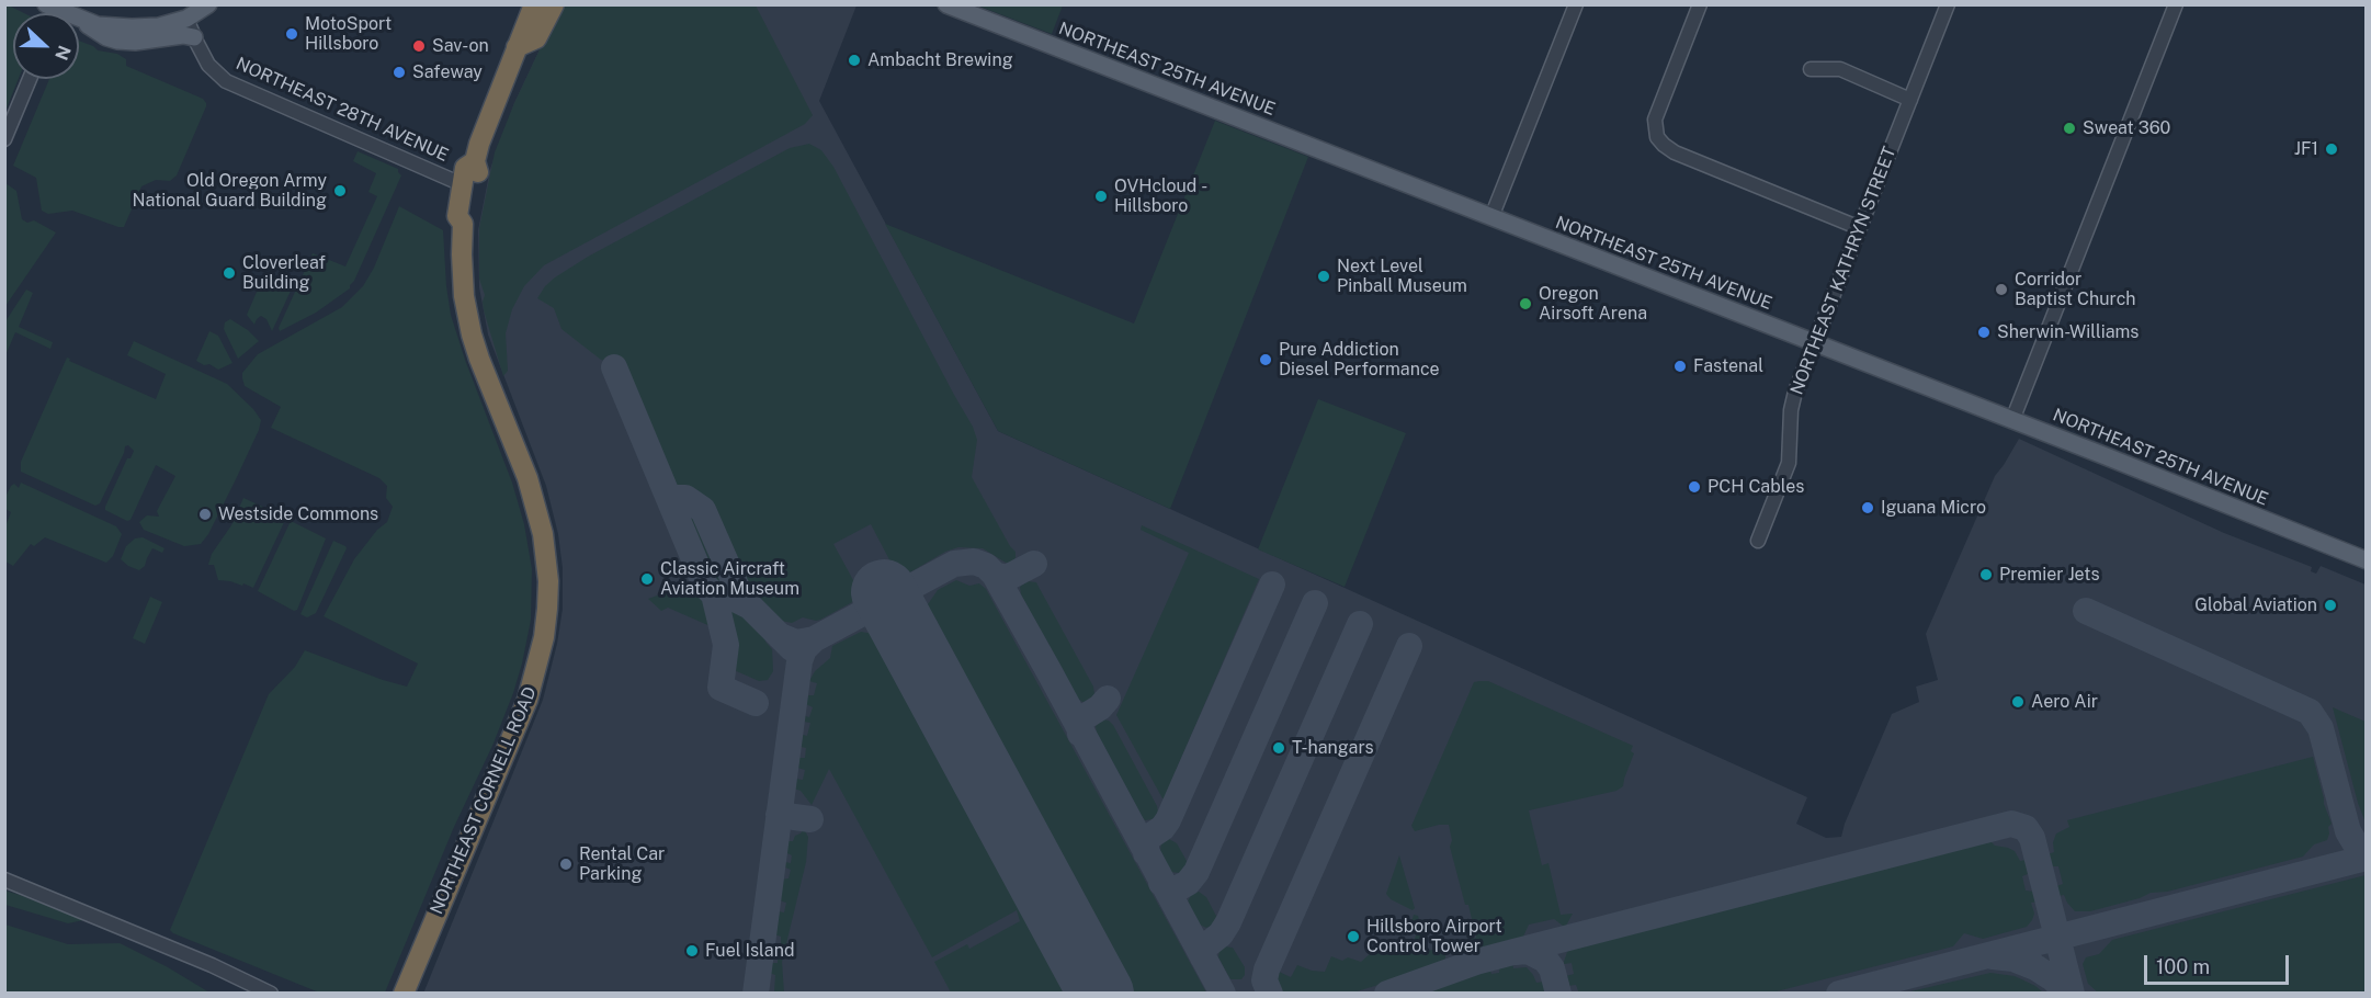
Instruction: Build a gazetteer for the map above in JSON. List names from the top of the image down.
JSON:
{
  "streets": {
    "highway": ["NORTHEAST CORNELL ROAD"],
    "main road": ["NORTHEAST 25TH AVENUE"],
    "street": ["NORTHEAST 28TH AVENUE", "NORTHEAST KATHRYN STREET"]
  },
  "crossings": [
    ["NORTHEAST 25TH AVENUE", "NORTHEAST KATHRYN STREET"],
    ["NORTHEAST 28TH AVENUE", "NORTHEAST CORNELL ROAD"]
  ],
  "places": [
    "MotoSport Hillsboro",
    "Sav-on",
    "Ambacht Brewing",
    "Safeway",
    "Sweat 360",
    "JF1",
    "Old Oregon Army National Guard Building",
    "OVHcloud - Hillsboro",
    "Cloverleaf Building",
    "Next Level Pinball Museum",
    "Corridor Baptist Church",
    "Oregon Airsoft Arena",
    "Sherwin-Williams",
    "Pure Addiction Diesel Performance",
    "Fastenal",
    "PCH Cables",
    "Iguana Micro",
    "Westside Commons",
    "Premier Jets",
    "Classic Aircraft Aviation Museum",
    "Global Aviation",
    "Aero Air",
    "T-hangars",
    "Rental Car Parking",
    "Hillsboro Airport Control Tower",
    "Fuel Island"
  ],
  "scale_bar": "100 m",
  "north": "right"
}
